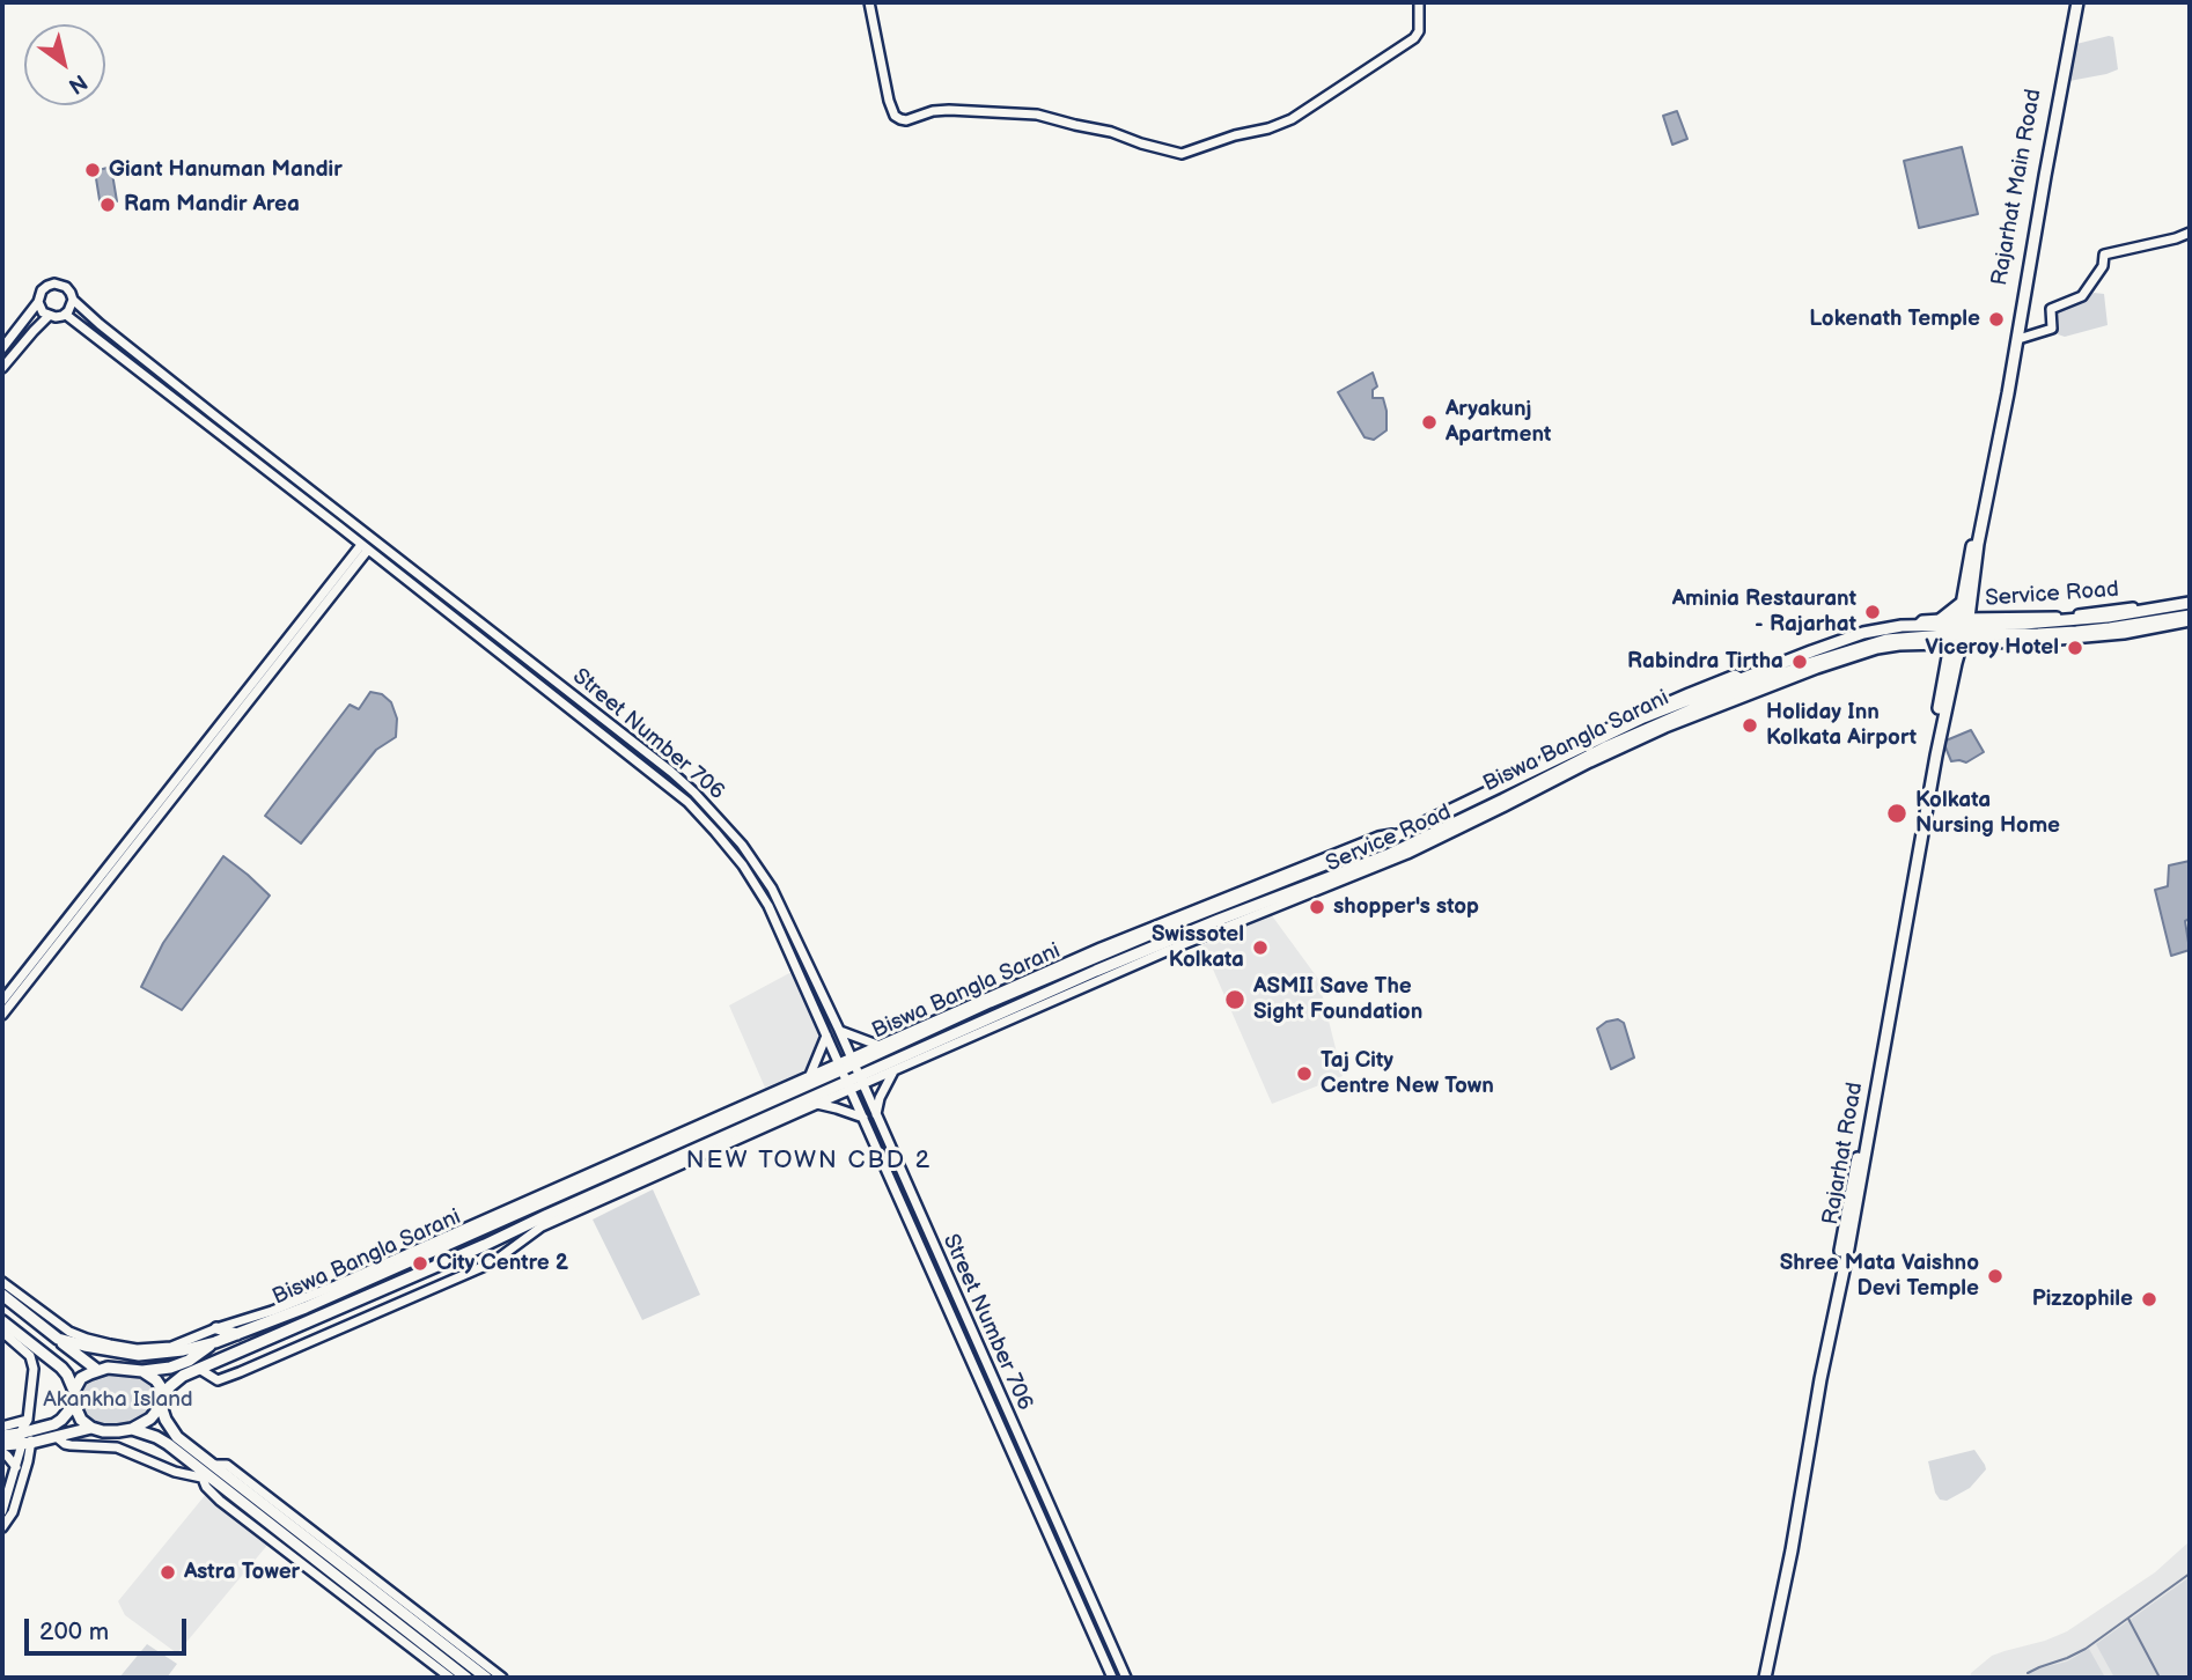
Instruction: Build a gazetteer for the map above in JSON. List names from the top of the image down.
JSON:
{
  "streets": {
    "main road": ["Rajarhat Main Road", "Biswa Bangla Sarani", "Rajarhat Road"],
    "street": ["Service Road", "Street Number 706"]
  },
  "crossings": [
    ["Rajarhat Main Road", "Service Road"],
    ["Rajarhat Main Road", "Biswa Bangla Sarani"],
    ["Rajarhat Main Road", "Rajarhat Road"],
    ["Service Road", "Street Number 706"],
    ["Service Road", "Biswa Bangla Sarani"],
    ["Service Road", "Rajarhat Road"],
    ["Street Number 706", "Biswa Bangla Sarani"],
    ["Biswa Bangla Sarani", "Rajarhat Road"]
  ],
  "districts": ["NEW TOWN CBD 2"],
  "parks": ["Akankha Island"],
  "places": [
    "Giant Hanuman Mandir",
    "Ram Mandir Area",
    "Lokenath Temple",
    "Aryakunj Apartment",
    "Aminia Restaurant - Rajarhat",
    "Viceroy Hotel",
    "Rabindra Tirtha",
    "Holiday Inn Kolkata Airport",
    "Kolkata Nursing Home",
    "shopper's stop",
    "Swissotel Kolkata",
    "ASMII Save The Sight Foundation",
    "Taj City Centre New Town",
    "City Centre 2",
    "Shree Mata Vaishno Devi Temple",
    "Pizzophile",
    "Astra Tower"
  ],
  "scale_bar": "200 m",
  "north": "bottom right"
}
